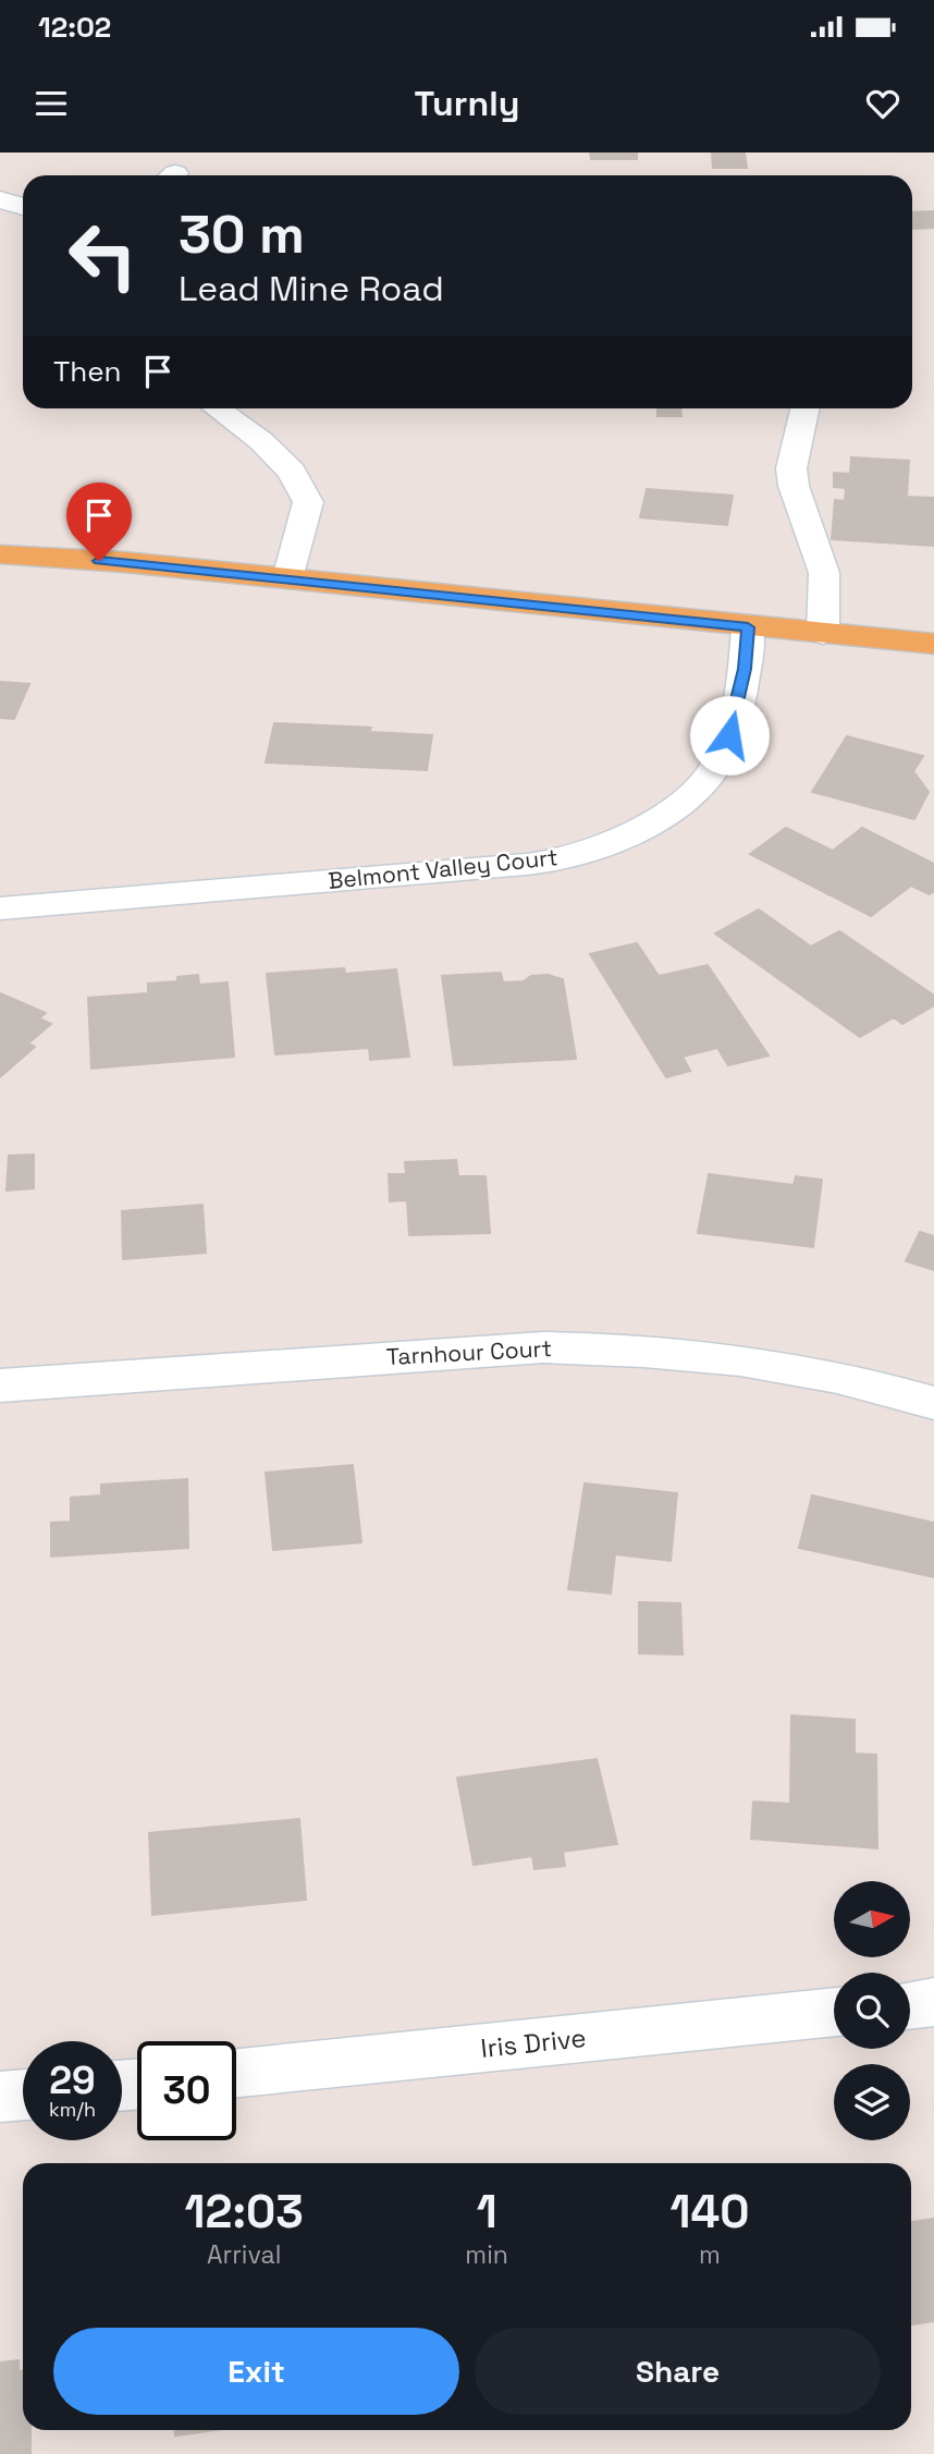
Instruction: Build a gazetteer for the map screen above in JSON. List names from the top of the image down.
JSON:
{
  "streets": {
    "street": ["Belmont Valley Court", "Tarnhour Court", "Iris Drive"]
  },
  "north": "right",
  "page": {
    "status": "12:02",
    "header": "Turnly",
    "turn": ["30 m", "Lead Mine Road"],
    "then": "Then",
    "speed": "29 km/h",
    "limit": "30",
    "eta": [
      "12:03",
      "Arrival",
      "1",
      "min",
      "140",
      "m"
    ],
    "buttons": ["Exit", "Share"]
  }
}
